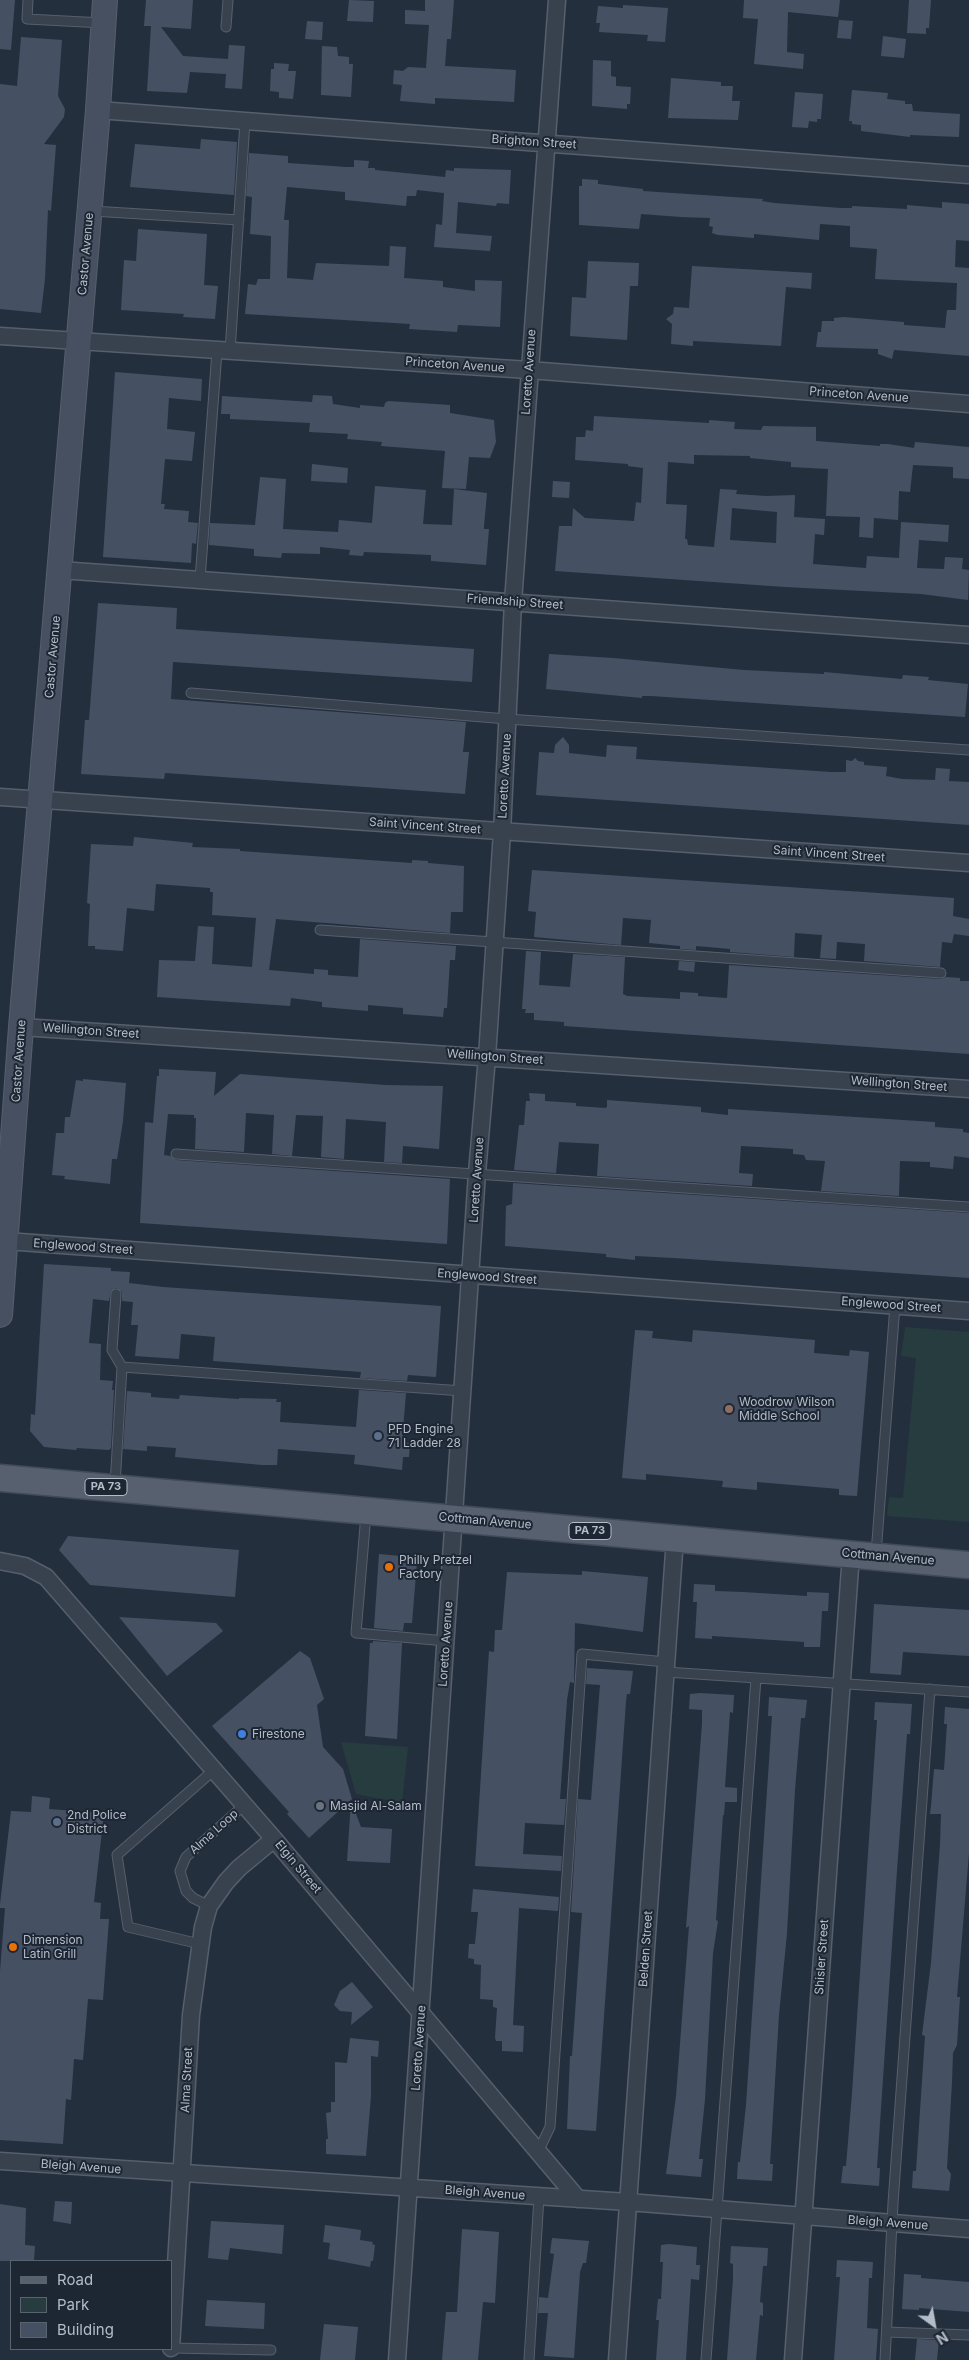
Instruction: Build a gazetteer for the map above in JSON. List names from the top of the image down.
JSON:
{
  "streets": {
    "main road": ["Castor Avenue", "PA 73", "Cottman Avenue"],
    "street": [
      "Brighton Street",
      "Princeton Avenue",
      "Loretto Avenue",
      "Friendship Street",
      "Saint Vincent Street",
      "Wellington Street",
      "Englewood Street",
      "Elgin Street",
      "Belden Street",
      "Shisler Street",
      "Alma Street",
      "Bleigh Avenue"
    ],
    "lane": ["Alma Loop"]
  },
  "crossings": [
    ["Brighton Street", "Castor Avenue"],
    ["Brighton Street", "Loretto Avenue"],
    ["Castor Avenue", "Princeton Avenue"],
    ["Castor Avenue", "Friendship Street"],
    ["Castor Avenue", "Saint Vincent Street"],
    ["Castor Avenue", "Wellington Street"],
    ["Castor Avenue", "Englewood Street"],
    ["Princeton Avenue", "Loretto Avenue"],
    ["Loretto Avenue", "Friendship Street"],
    ["Loretto Avenue", "Saint Vincent Street"],
    ["Loretto Avenue", "Wellington Street"],
    ["Loretto Avenue", "Englewood Street"],
    ["Loretto Avenue", "Cottman Avenue"],
    ["Loretto Avenue", "Elgin Street"],
    ["Loretto Avenue", "Bleigh Avenue"],
    ["Cottman Avenue", "Belden Street"],
    ["Cottman Avenue", "Shisler Street"],
    ["Alma Loop", "Elgin Street"],
    ["Alma Loop", "Alma Street"],
    ["Elgin Street", "Alma Street"],
    ["Elgin Street", "Bleigh Avenue"],
    ["Belden Street", "Bleigh Avenue"],
    ["Shisler Street", "Bleigh Avenue"],
    ["Alma Street", "Bleigh Avenue"]
  ],
  "places": [
    "Woodrow Wilson Middle School",
    "PFD Engine 71 Ladder 28",
    "Philly Pretzel Factory",
    "Firestone",
    "Masjid Al-Salam",
    "2nd Police District",
    "Dimension Latin Grill"
  ],
  "legend": ["Road", "Park", "Building"],
  "north": "bottom right"
}
